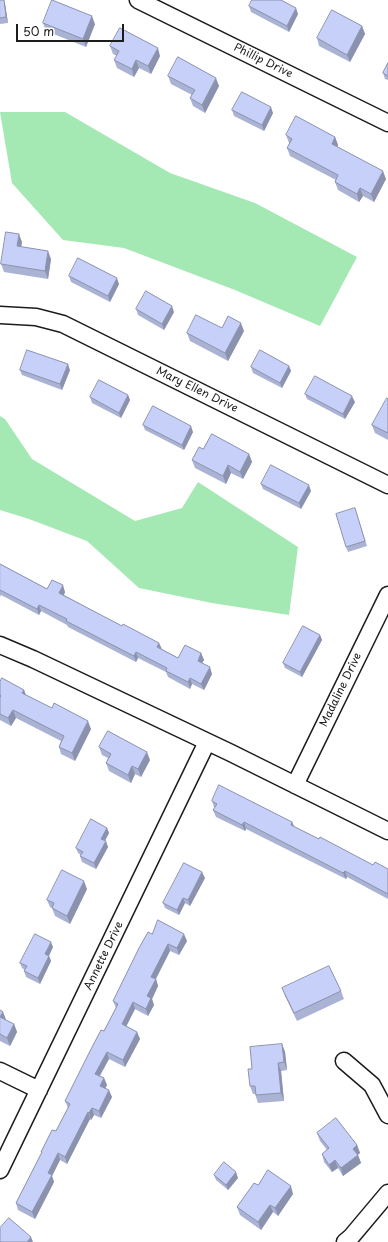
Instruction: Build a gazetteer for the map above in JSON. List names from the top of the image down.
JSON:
{
  "streets": {
    "street": [
      "Phillip Drive",
      "Mary Ellen Drive",
      "Madaline Drive",
      "Annette Drive"
    ]
  },
  "scale_bar": "50 m"
}
